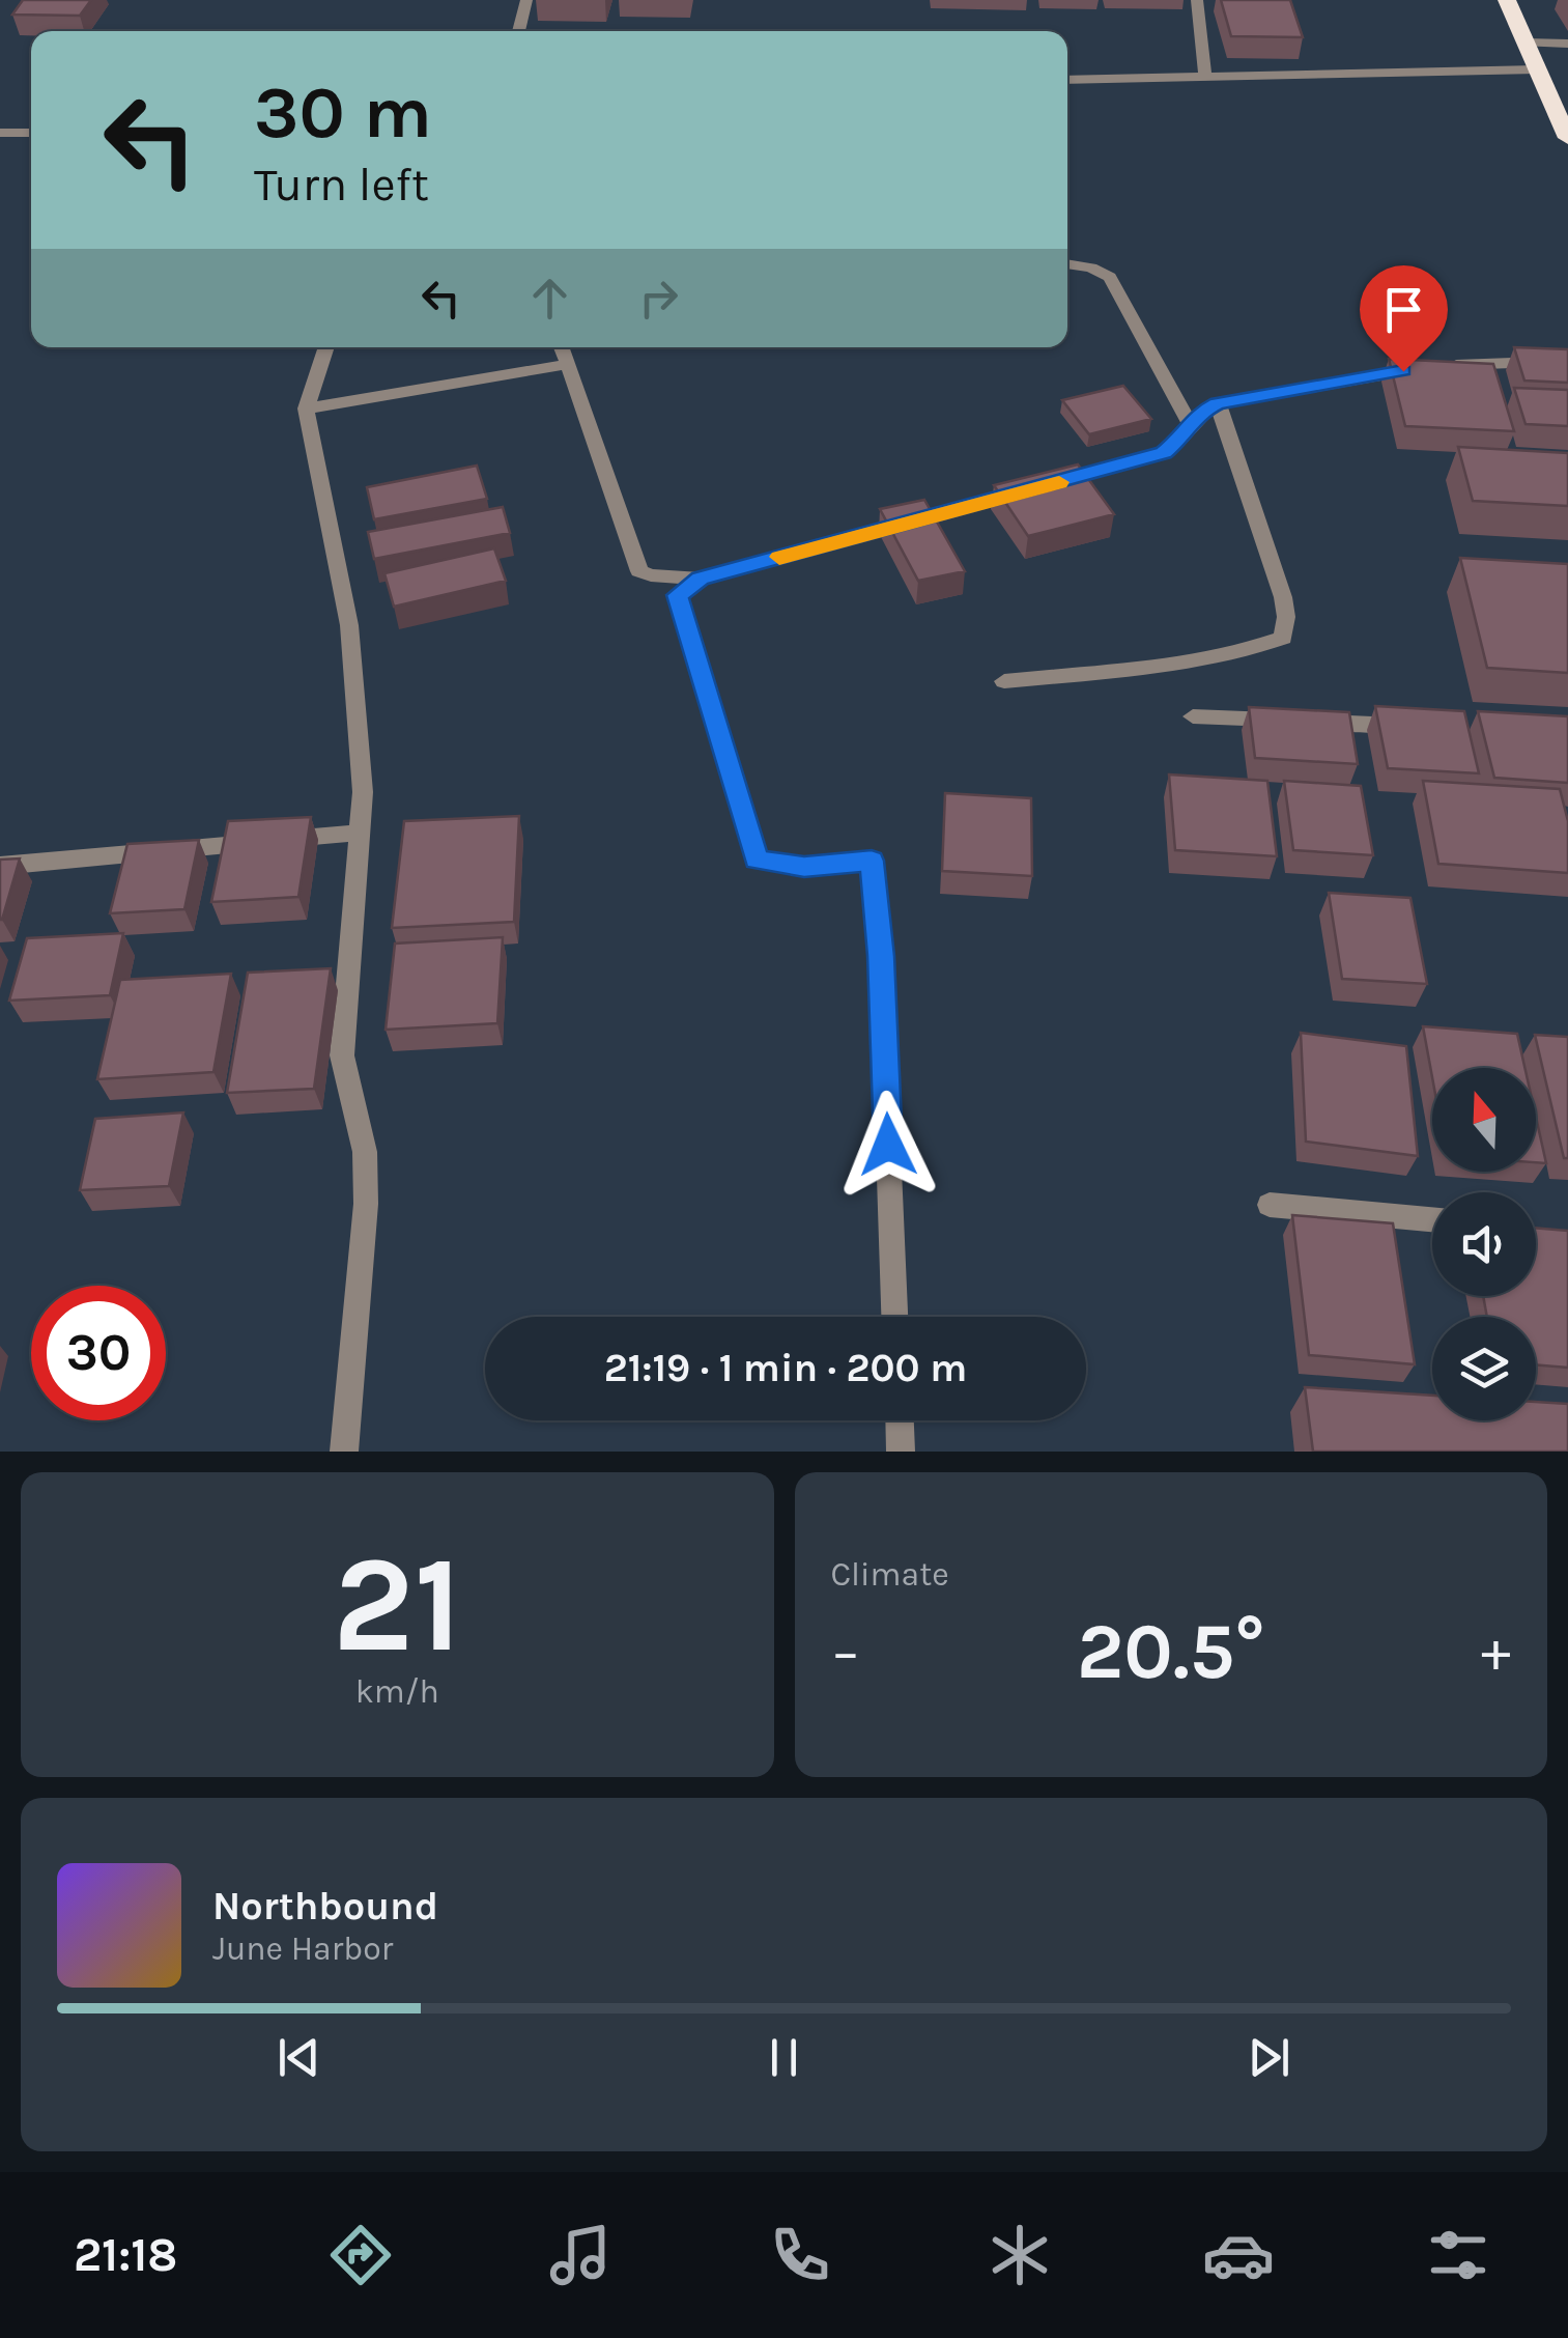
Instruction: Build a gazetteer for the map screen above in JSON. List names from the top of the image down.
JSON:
{
  "north": "top",
  "page": {
    "turn": ["30 m", "Turn left"],
    "limit": "30",
    "trip": "21:19 · 1 min · 200 m",
    "tile": [
      ["21", "km/h"],
      "Climate"
    ],
    "heat": ["−", "20.5°", "+"],
    "song": ["Northbound", "June Harbor"],
    "tabs": "21:18"
  }
}
